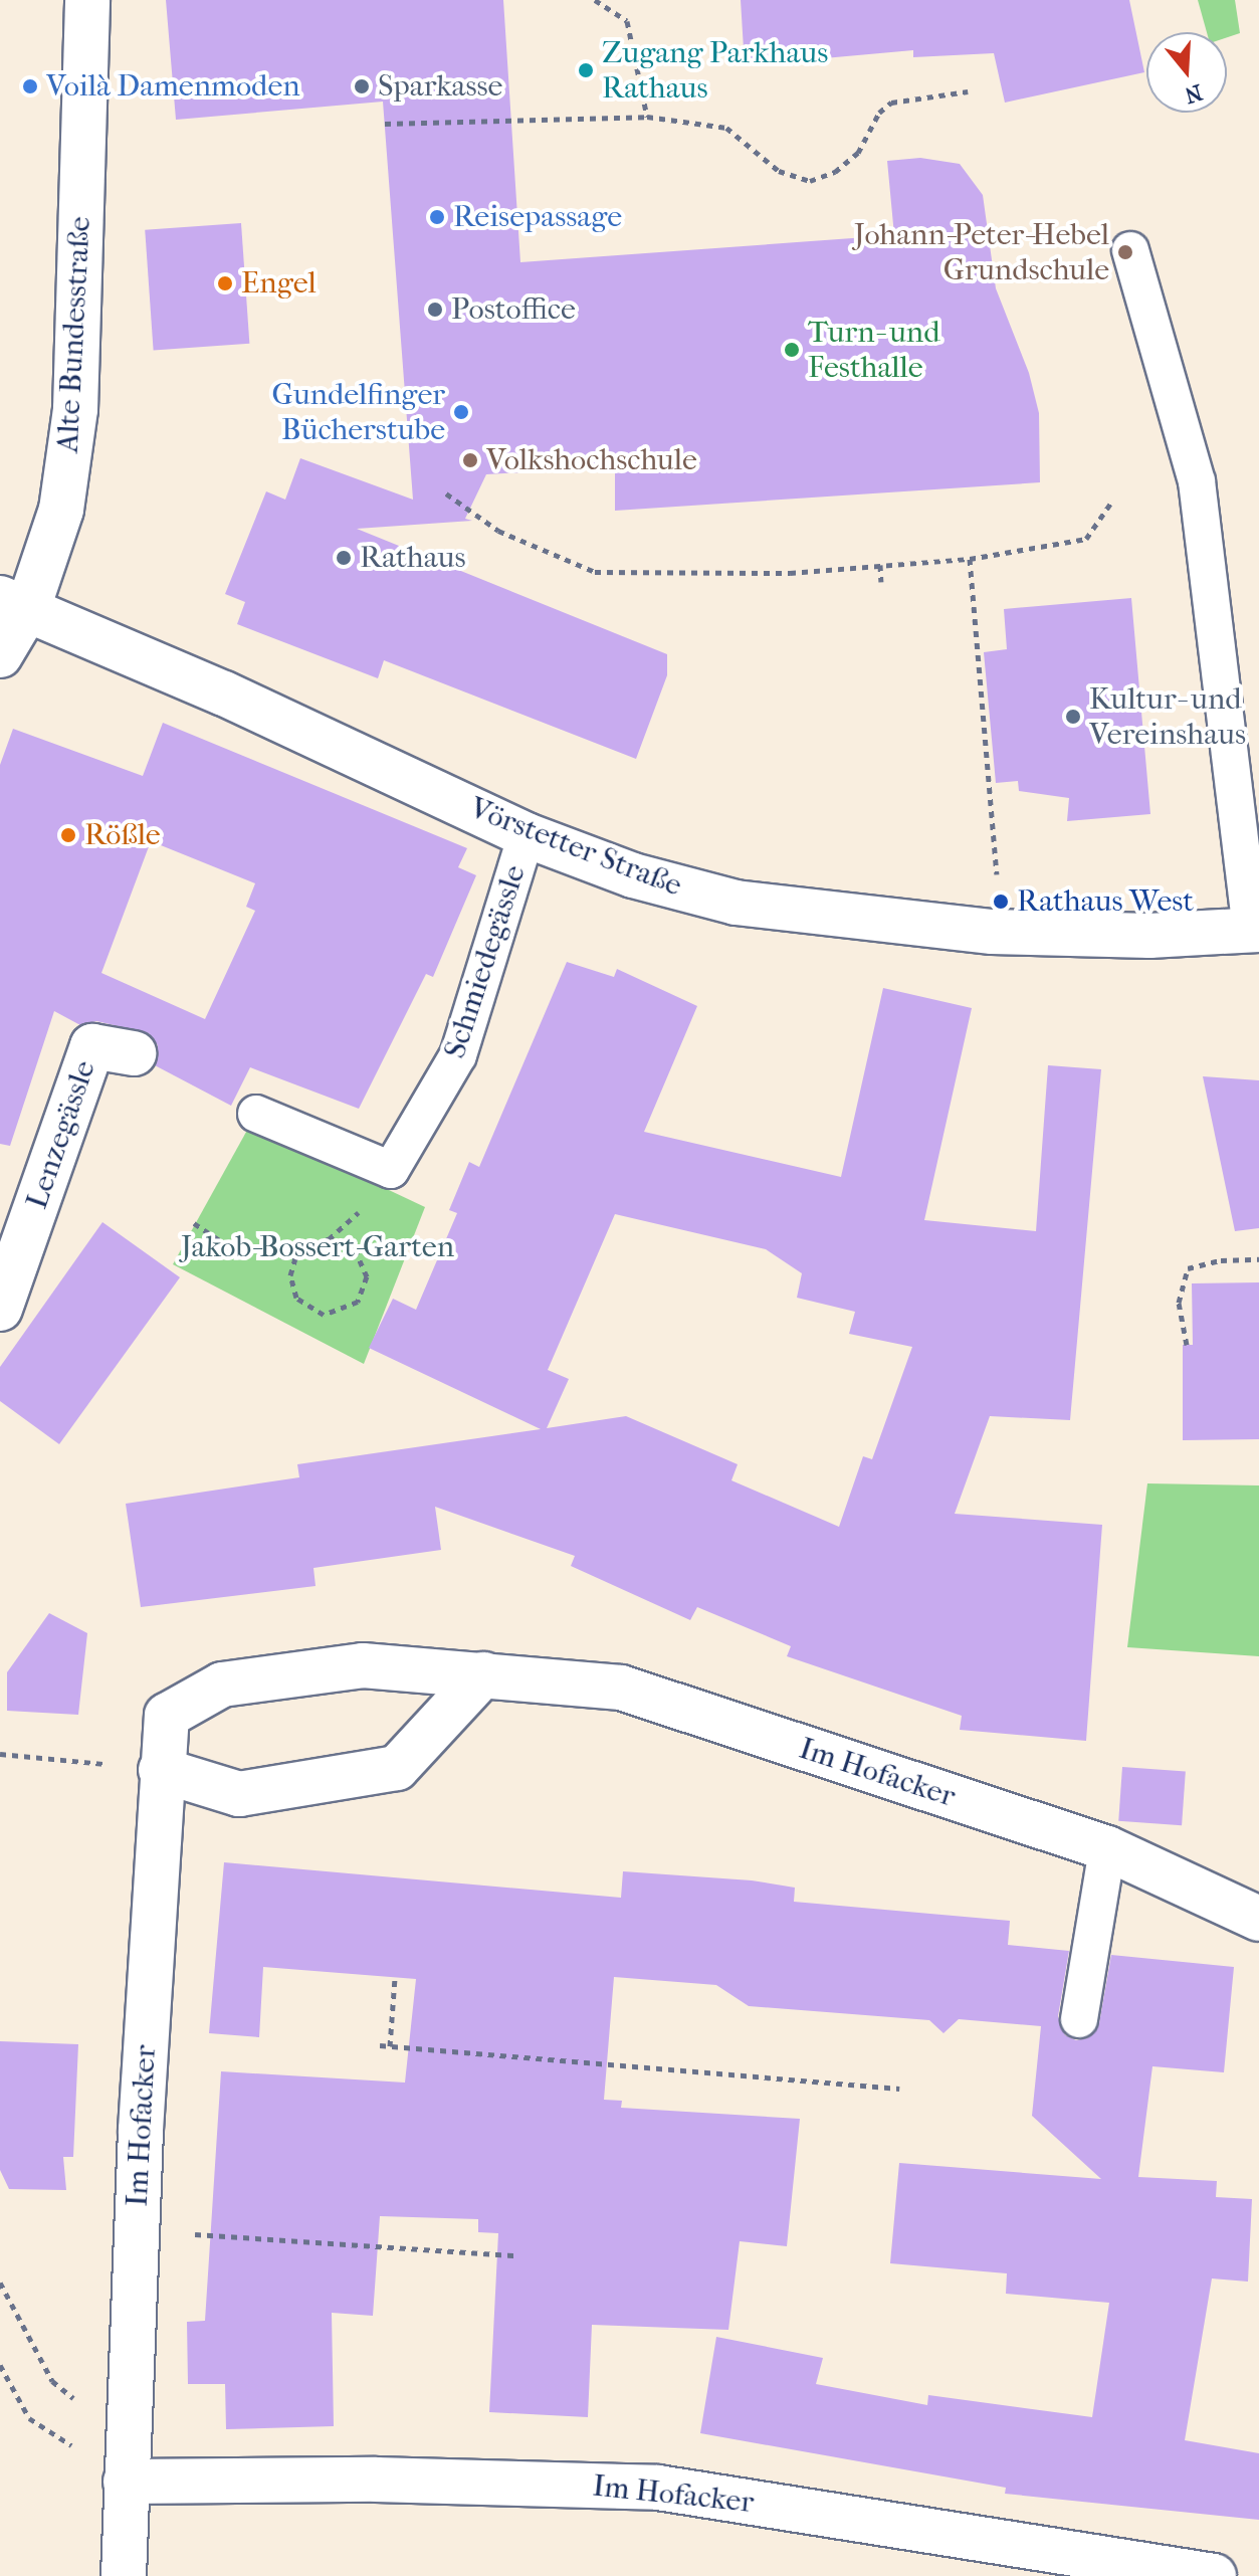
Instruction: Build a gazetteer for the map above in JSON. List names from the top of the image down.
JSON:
{
  "streets": {
    "street": [
      "Alte Bundesstraße",
      "Vörstetter Straße",
      "Lenzegässle",
      "Im Hofacker"
    ],
    "lane": ["Schmiedegässle"]
  },
  "crossings": [
    ["Alte Bundesstraße", "Vörstetter Straße"],
    ["Vörstetter Straße", "Schmiedegässle"]
  ],
  "parks": ["Jakob-Bossert-Garten"],
  "places": [
    "Zugang Parkhaus Rathaus",
    "Voilà Damenmoden",
    "Sparkasse",
    "Reisepassage",
    "Johann-Peter-Hebel Grundschule",
    "Engel",
    "Postoffice",
    "Turn- und Festhalle",
    "Gundelfinger Bücherstube",
    "Volkshochschule",
    "Rathaus",
    "Kultur- und Vereinshaus",
    "Rößle",
    "Rathaus West"
  ],
  "north": "bottom"
}
